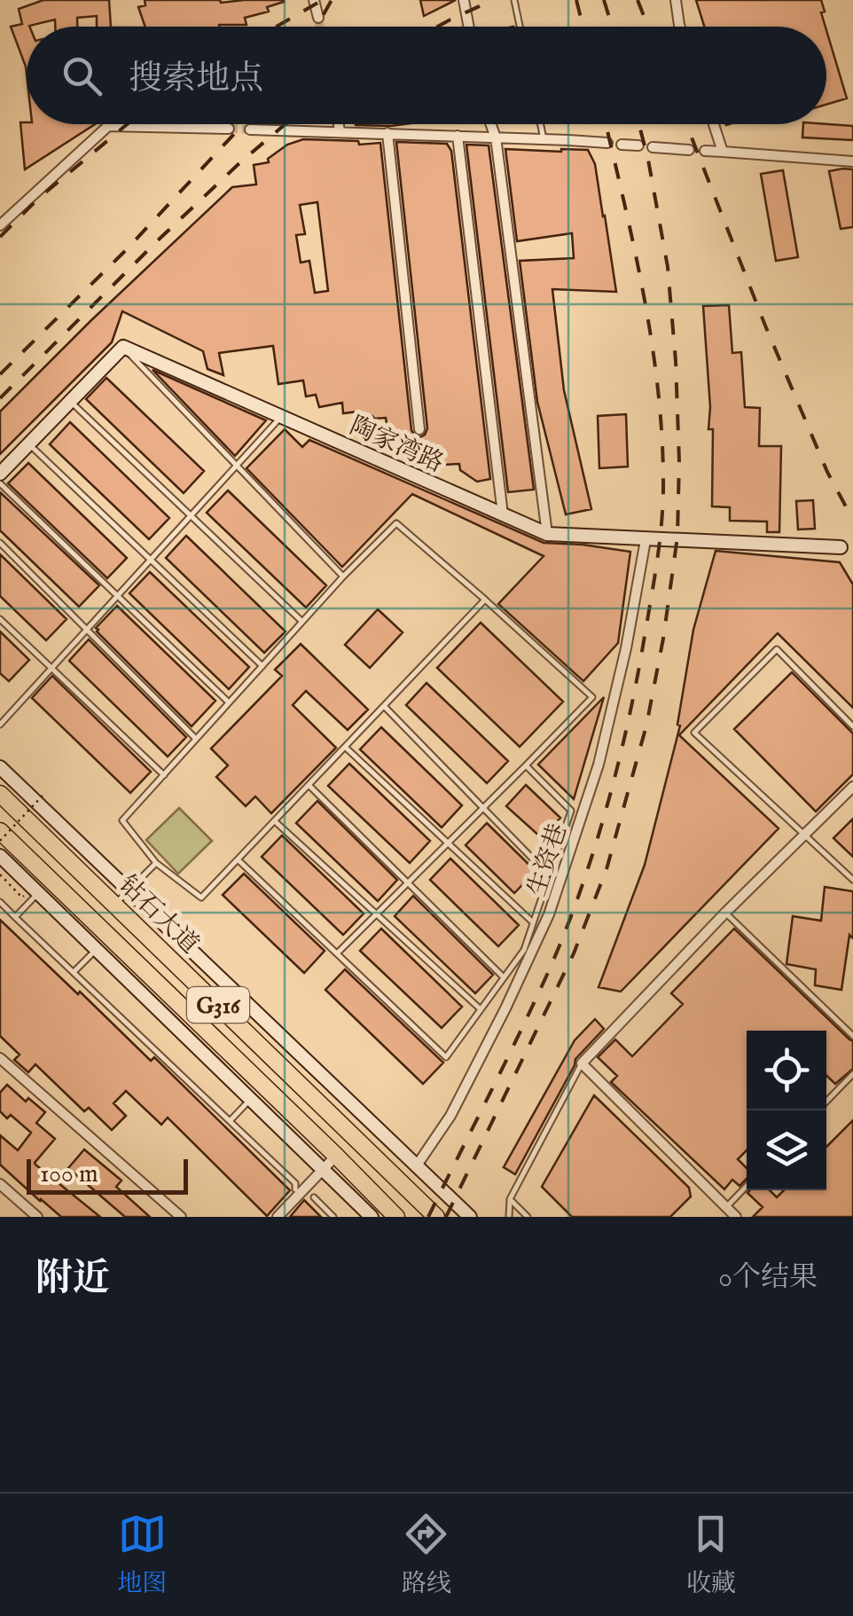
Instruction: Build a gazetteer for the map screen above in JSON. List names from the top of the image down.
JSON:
{
  "streets": {
    "highway": ["钻石大道", "G316"],
    "street": ["陶家湾路", "生资巷"]
  },
  "crossings": [
    ["陶家湾路", "生资巷"]
  ],
  "scale_bar": "100 m",
  "page": {
    "search": "搜索地点",
    "scale": "100 m",
    "heading": ["附近", "0个结果"],
    "nav": ["地图", "路线", "收藏"]
  }
}
